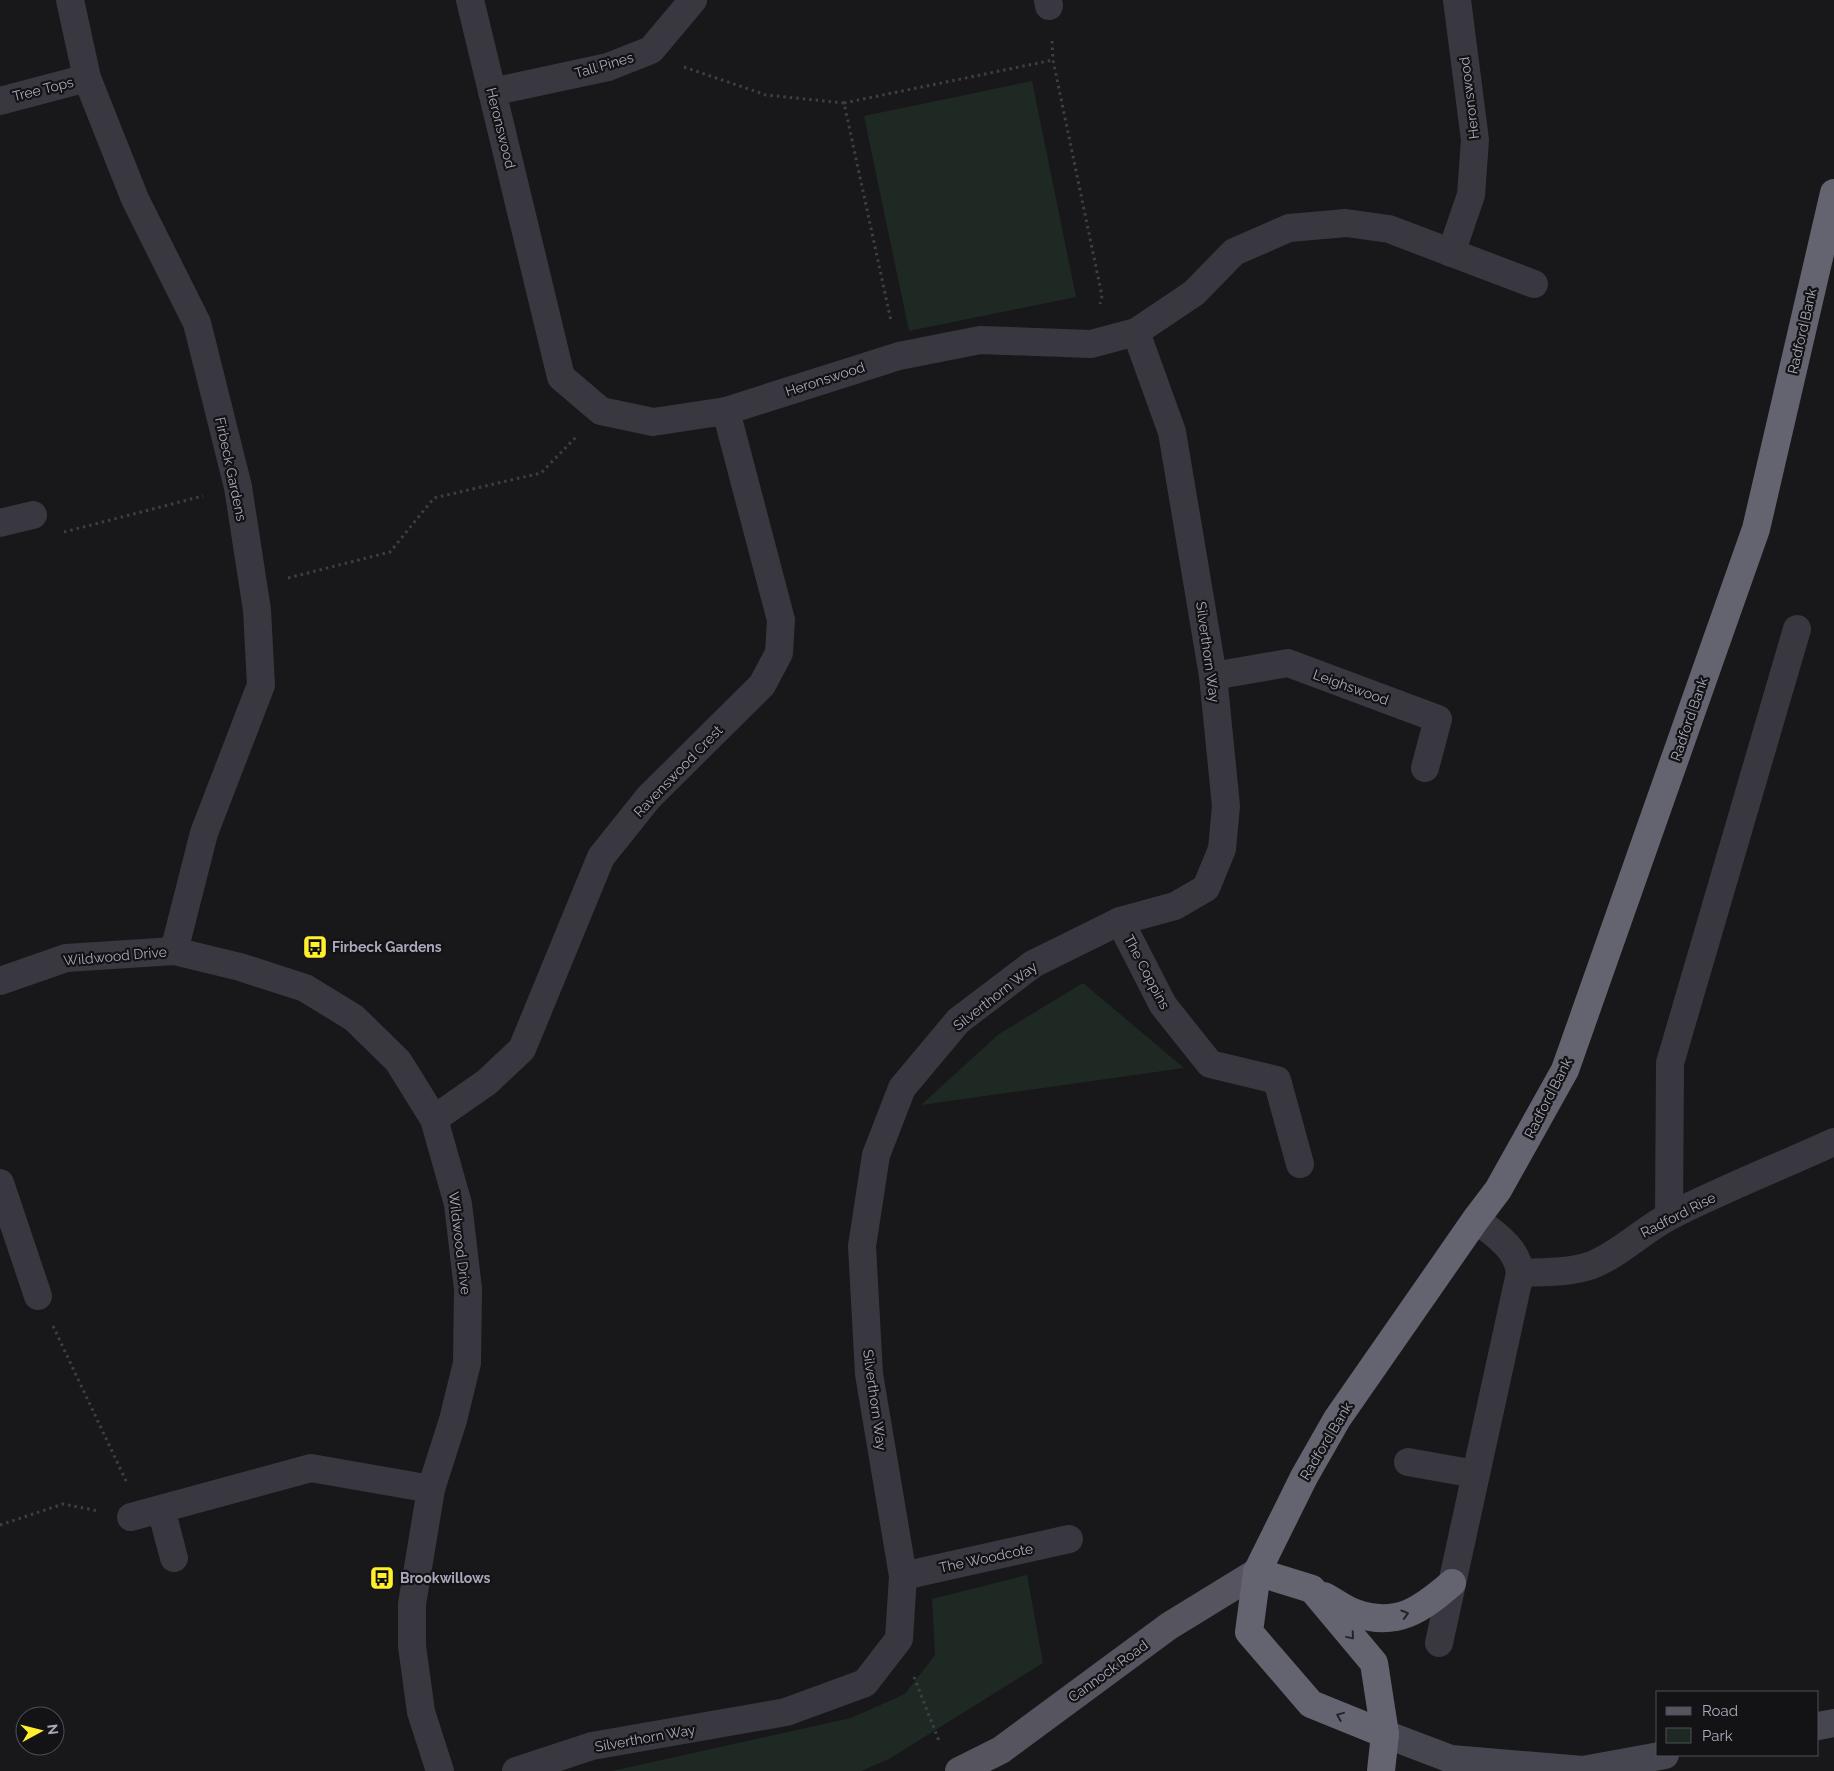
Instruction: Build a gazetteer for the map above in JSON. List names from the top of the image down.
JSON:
{
  "streets": {
    "highway": ["Radford Bank"],
    "main road": ["Cannock Road"],
    "street": [
      "Tall Pines",
      "Tree Tops",
      "Heronswood",
      "Firbeck Gardens",
      "Silverthorn Way",
      "Leighswood",
      "Ravenswood Crest",
      "Wildwood Drive",
      "The Coppins",
      "Radford Rise",
      "The Woodcote"
    ]
  },
  "crossings": [
    ["Tall Pines", "Heronswood"],
    ["Tree Tops", "Firbeck Gardens"],
    ["Heronswood", "Silverthorn Way"],
    ["Heronswood", "Ravenswood Crest"],
    ["Radford Bank", "Cannock Road"],
    ["Firbeck Gardens", "Wildwood Drive"],
    ["Silverthorn Way", "Leighswood"],
    ["Silverthorn Way", "The Coppins"],
    ["Silverthorn Way", "The Woodcote"],
    ["Ravenswood Crest", "Wildwood Drive"]
  ],
  "places": {
    "bus stop": ["Firbeck Gardens", "Brookwillows"]
  },
  "legend": ["Road", "Park"],
  "north": "right"
}
